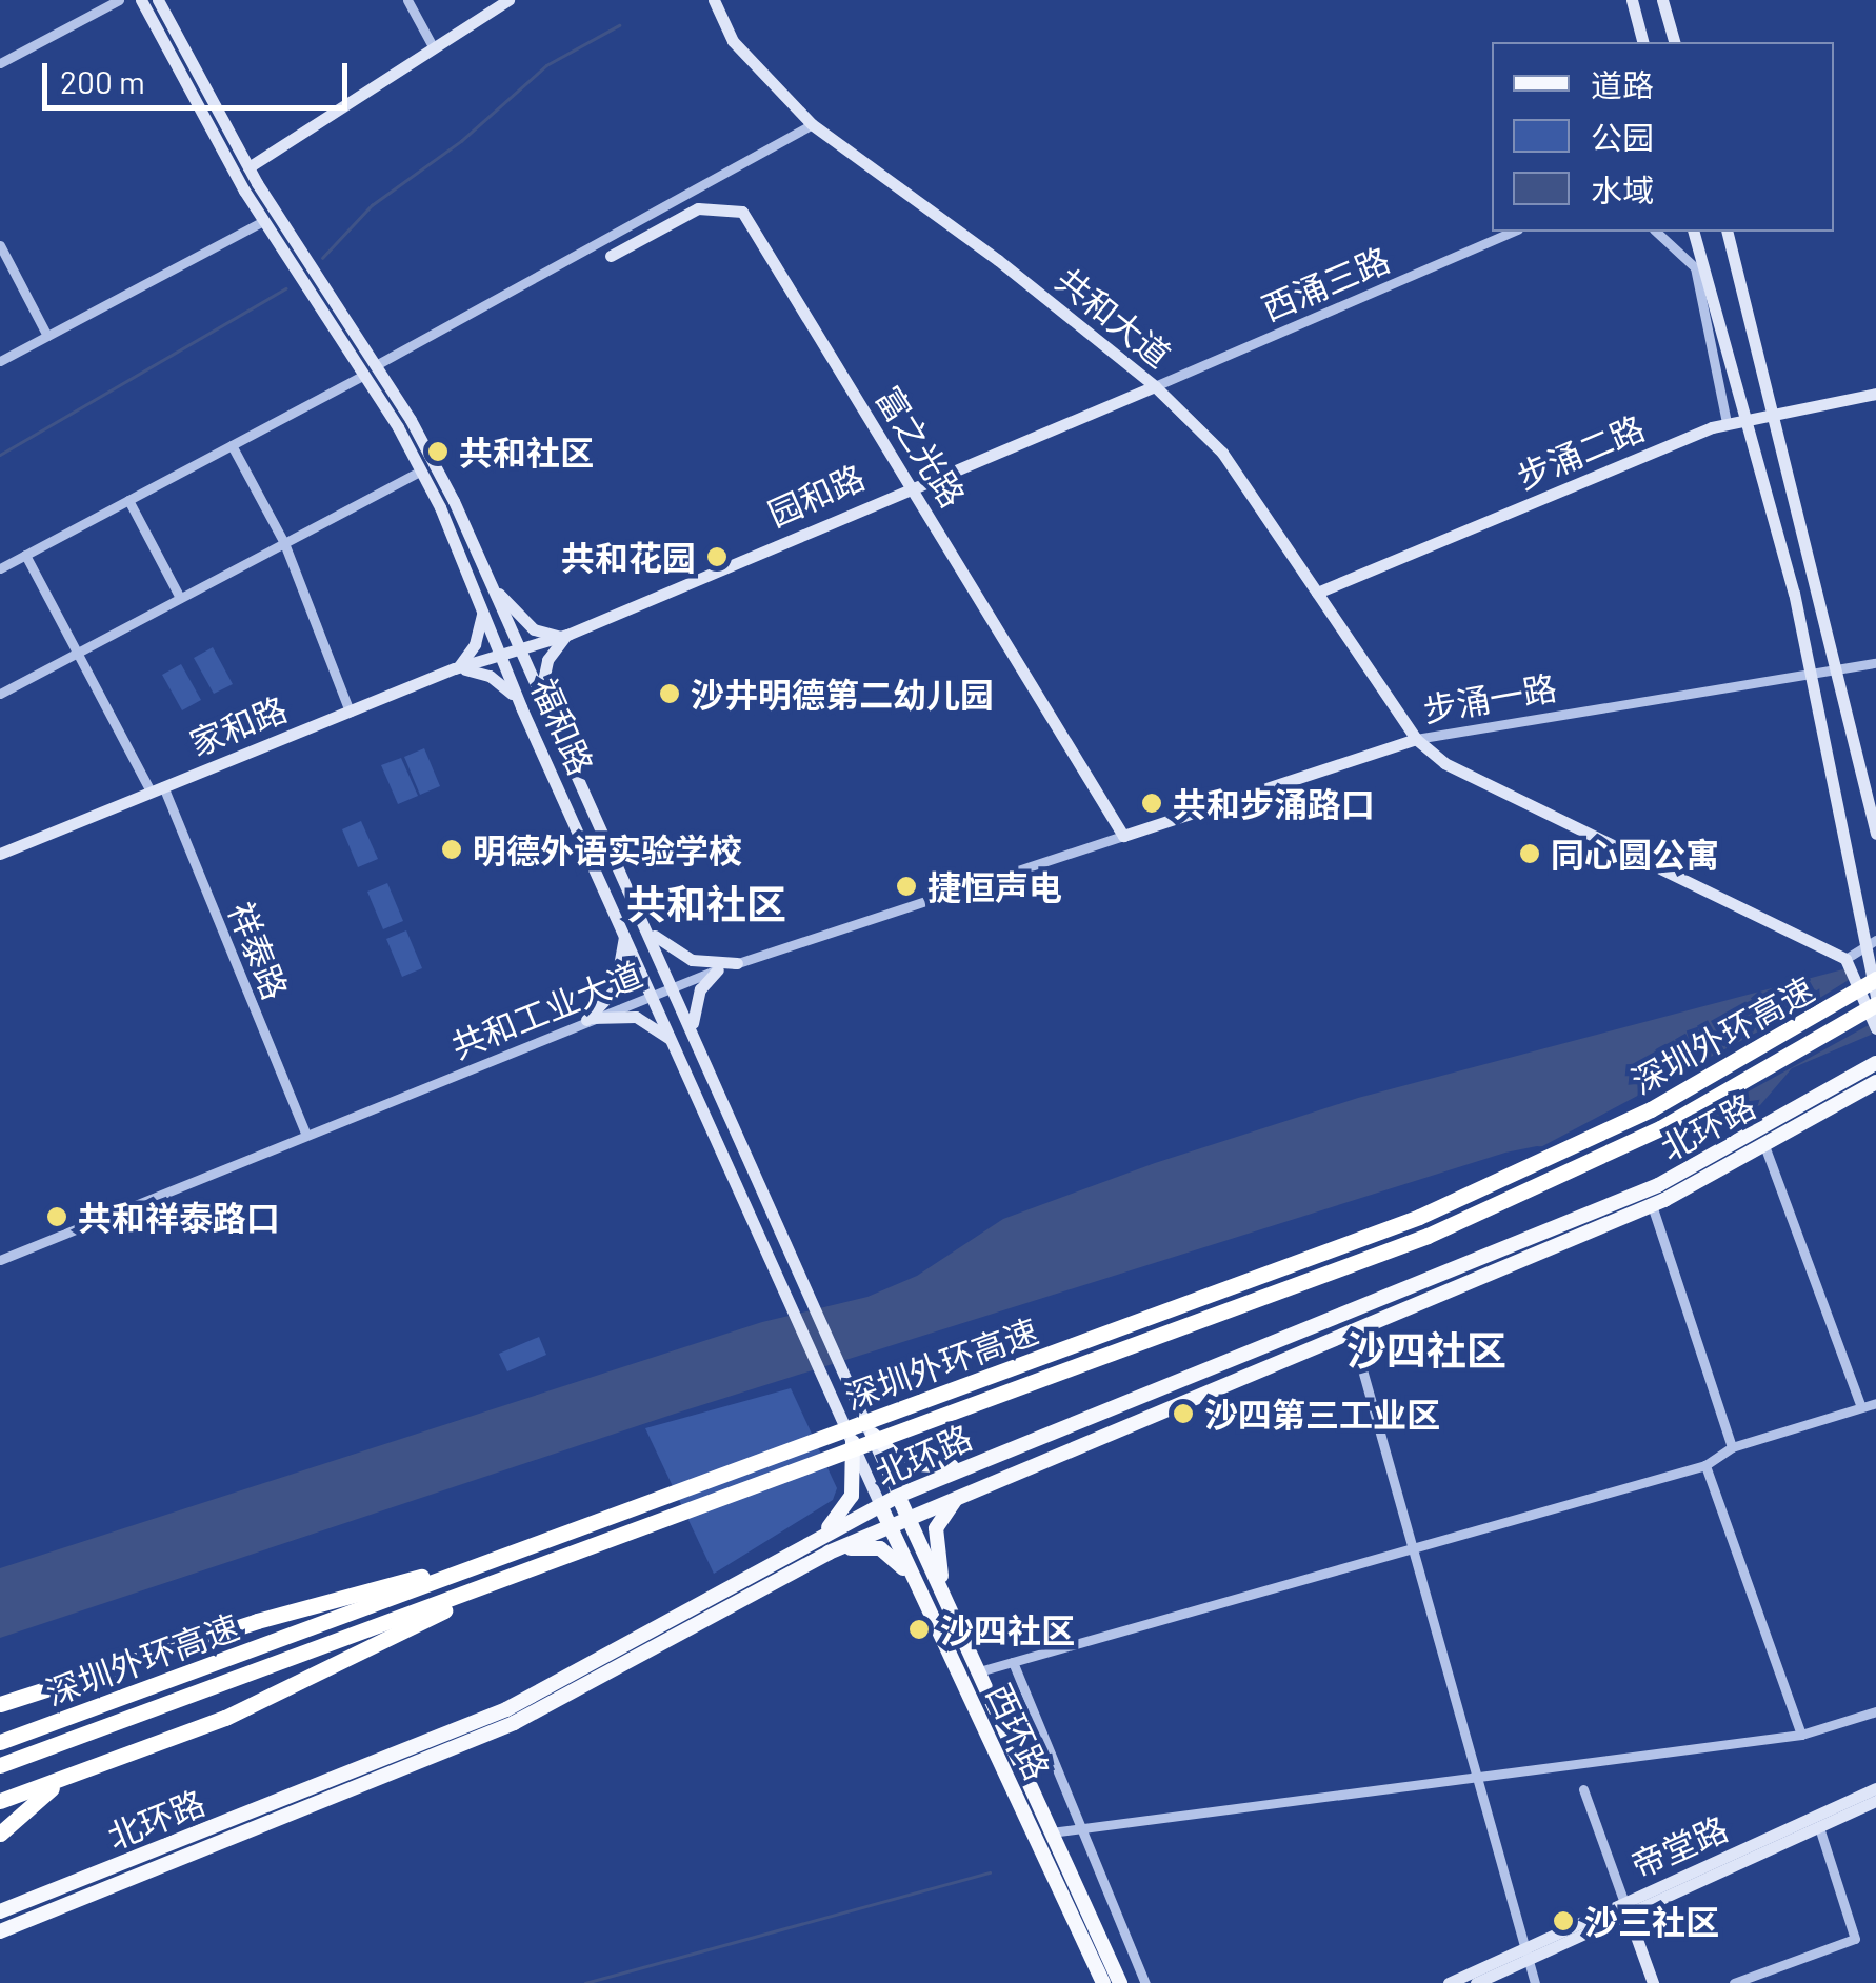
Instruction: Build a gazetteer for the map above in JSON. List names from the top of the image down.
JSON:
{
  "streets": {
    "highway": ["深圳外环高速"],
    "main road": ["北环路", "西环路"],
    "street": [
      "西涌三路",
      "共和大道",
      "富之光路",
      "步涌二路",
      "园和路",
      "步涌一路",
      "家和路",
      "福和路",
      "祥泰路",
      "共和工业大道",
      "帝堂路"
    ]
  },
  "crossings": [
    ["西涌三路", "共和大道"],
    ["西涌三路", "园和路"],
    ["共和大道", "步涌二路"],
    ["共和大道", "园和路"],
    ["共和大道", "步涌一路"],
    ["富之光路", "园和路"],
    ["富之光路", "步涌一路"],
    ["富之光路", "共和工业大道"],
    ["园和路", "家和路"],
    ["园和路", "福和路"],
    ["步涌一路", "共和工业大道"],
    ["家和路", "福和路"],
    ["家和路", "祥泰路"],
    ["福和路", "共和工业大道"],
    ["福和路", "北环路"],
    ["福和路", "西环路"],
    ["祥泰路", "共和工业大道"],
    ["北环路", "西环路"]
  ],
  "districts": ["共和社区", "沙四社区"],
  "places": [
    "共和社区",
    "共和花园",
    "沙井明德第二幼儿园",
    "共和步涌路口",
    "明德外语实验学校",
    "同心圆公寓",
    "捷恒声电",
    "共和祥泰路口",
    "沙四第三工业区",
    "沙四社区",
    "沙三社区"
  ],
  "legend": ["道路", "公园", "水域"],
  "scale_bar": "200 m"
}
